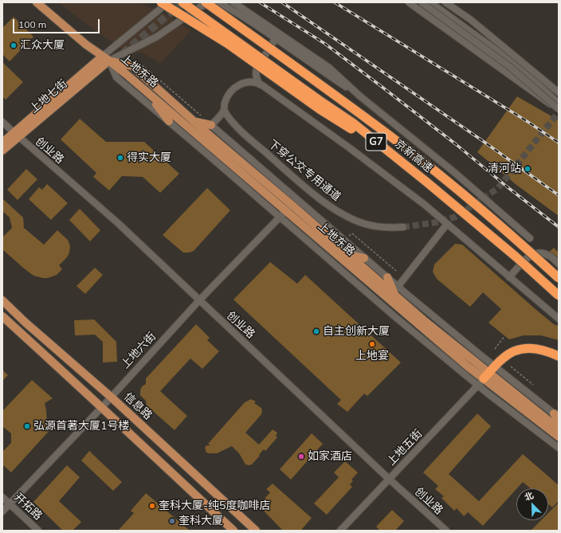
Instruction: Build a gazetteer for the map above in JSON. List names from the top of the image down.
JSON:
{
  "streets": {
    "highway": ["G7", "京新高速"],
    "main road": ["上地东路", "上地七街", "信息路"],
    "street": [
      "创业路",
      "下穿公交专用通道",
      "上地六街",
      "上地五街",
      "开拓路"
    ]
  },
  "crossings": [
    ["上地东路", "上地七街"],
    ["上地东路", "上地六街"],
    ["上地东路", "上地五街"],
    ["上地七街", "创业路"],
    ["创业路", "上地六街"],
    ["创业路", "上地五街"],
    ["上地六街", "信息路"],
    ["上地六街", "开拓路"]
  ],
  "places": [
    "汇众大厦",
    "得实大厦",
    "清河站",
    "自主创新大厦",
    "上地宴",
    "弘源首著大厦1号楼",
    "如家酒店",
    "奎科大厦-纯5度咖啡店",
    "奎科大厦"
  ],
  "scale_bar": "100 m",
  "north": "top left"
}
